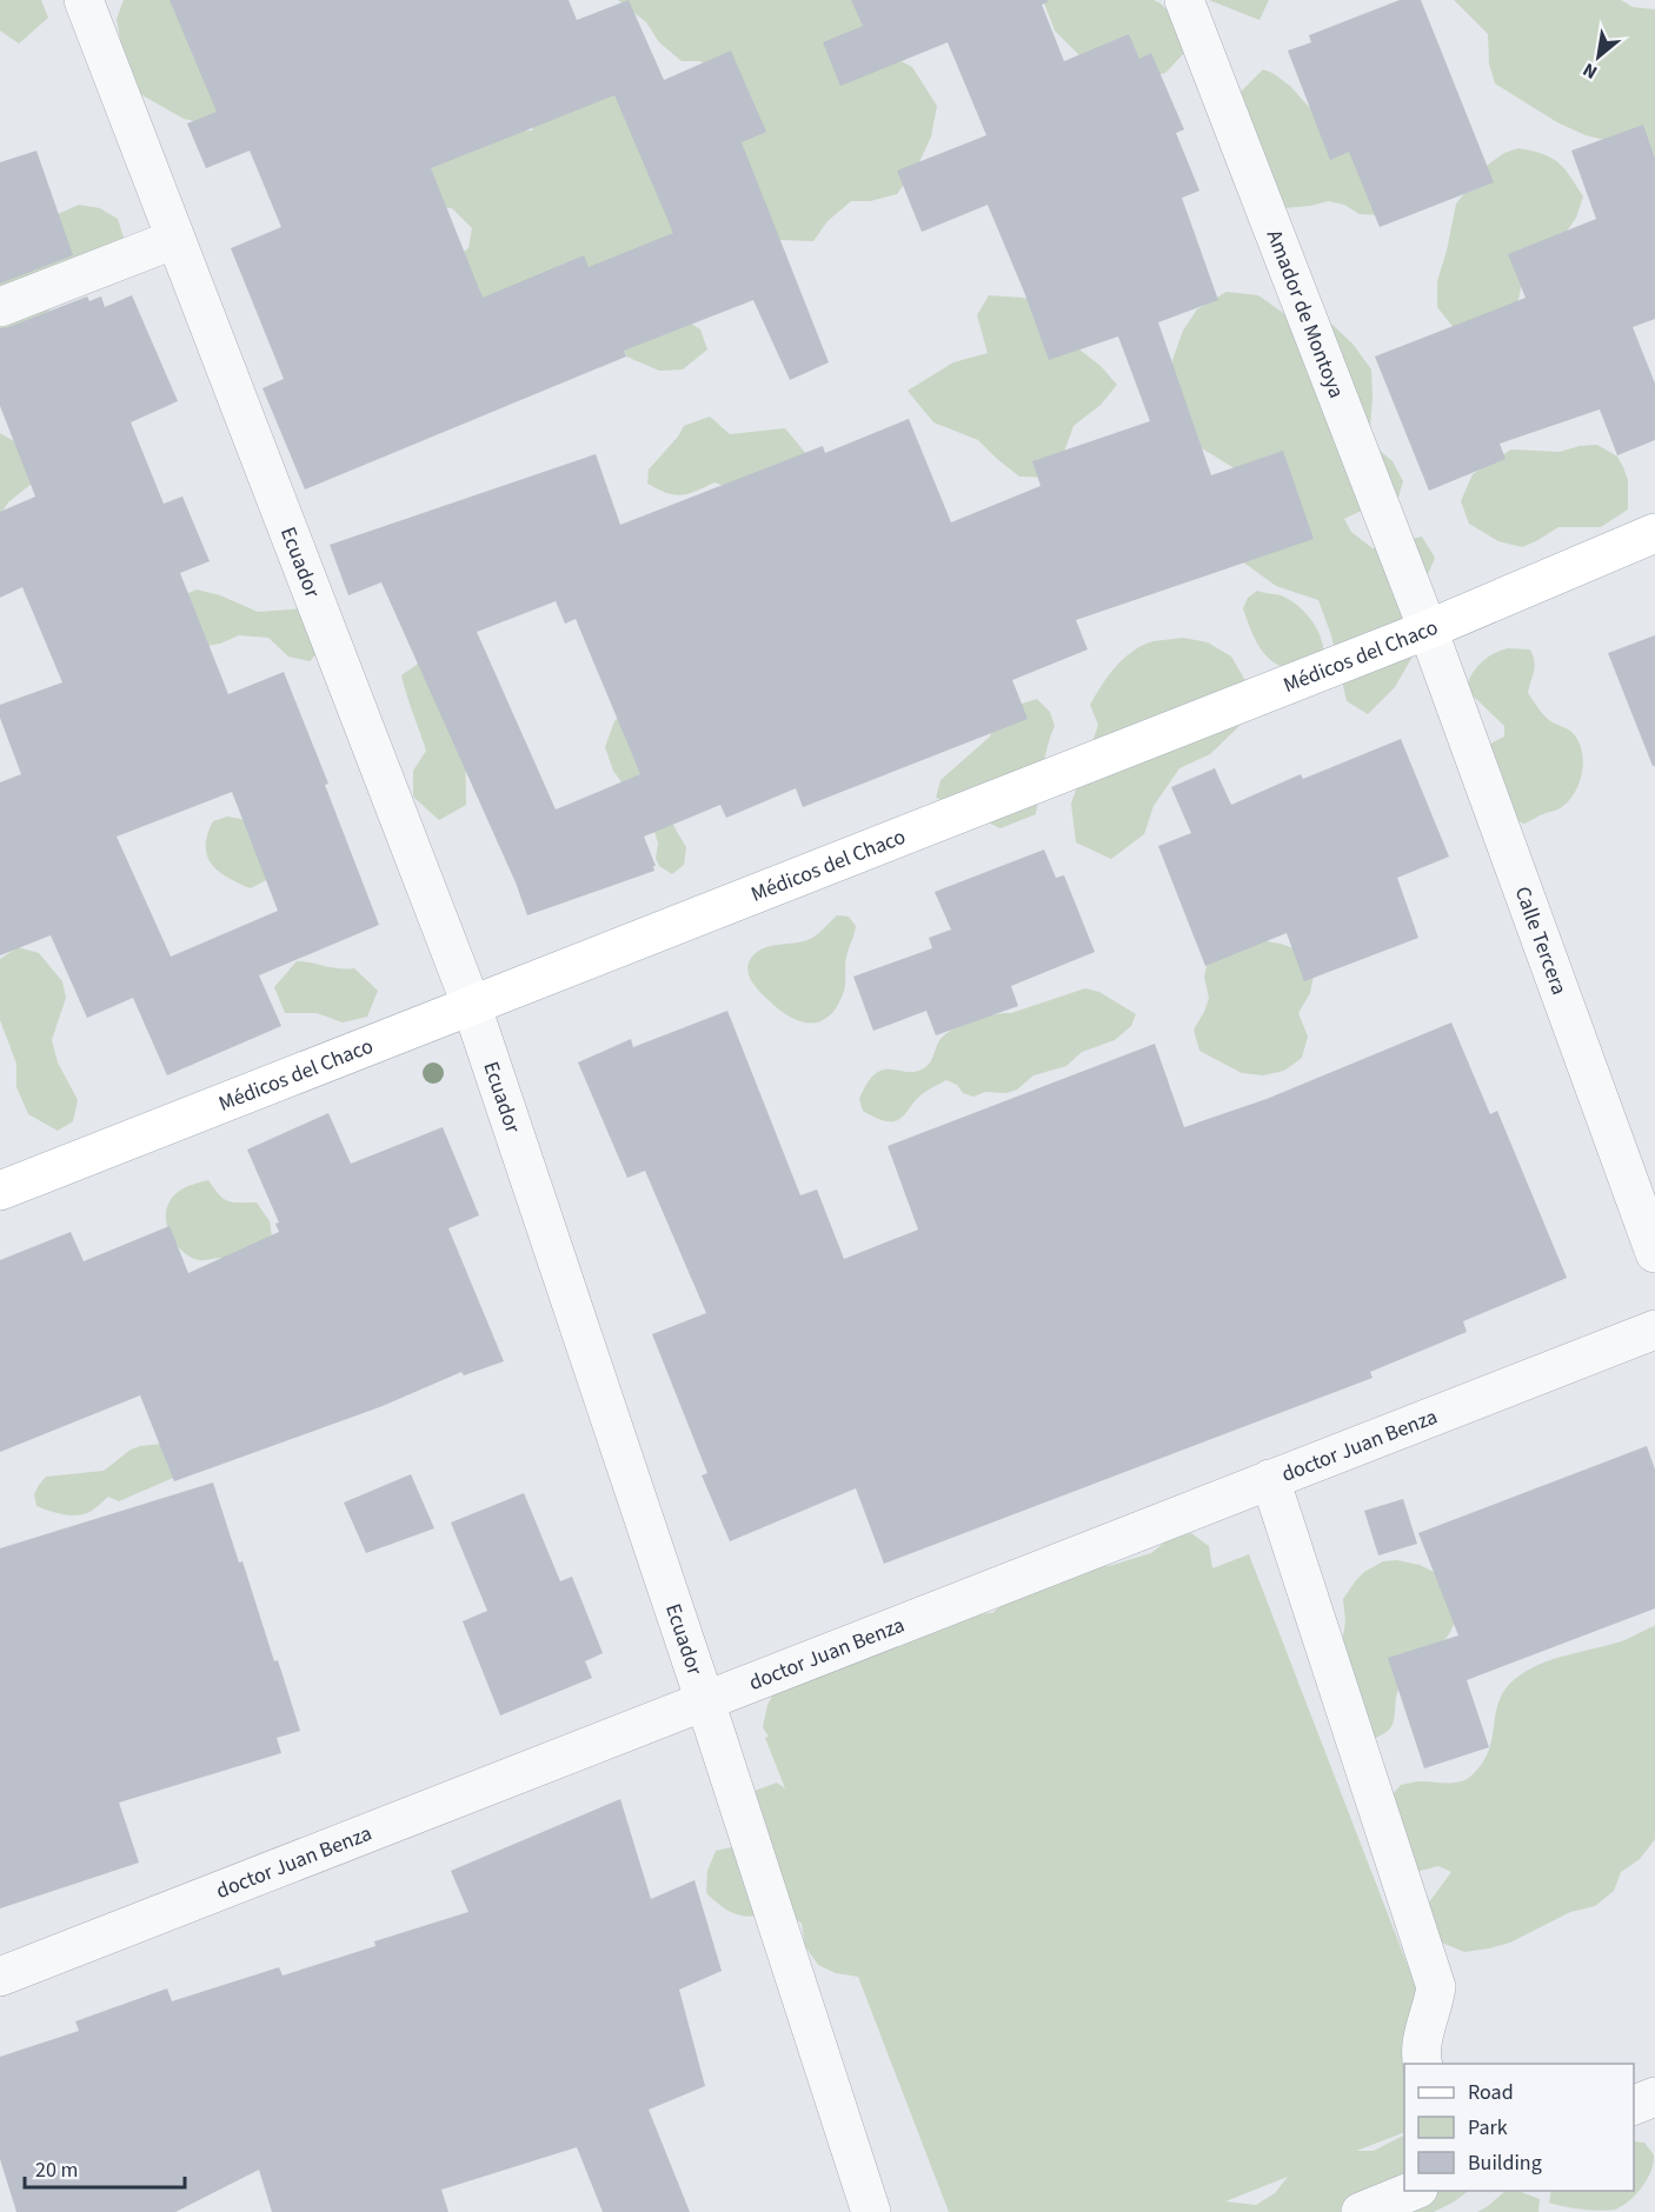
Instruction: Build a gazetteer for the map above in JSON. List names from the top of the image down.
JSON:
{
  "streets": {
    "main road": ["Médicos del Chaco"],
    "street": [
      "Amador de Montoya",
      "Ecuador",
      "Calle Tercera",
      "doctor Juan Benza"
    ]
  },
  "crossings": [
    ["Amador de Montoya", "Médicos del Chaco"],
    ["Amador de Montoya", "Calle Tercera"],
    ["Ecuador", "Médicos del Chaco"],
    ["Ecuador", "doctor Juan Benza"],
    ["Médicos del Chaco", "Calle Tercera"]
  ],
  "legend": ["Road", "Park", "Building"],
  "scale_bar": "20 m",
  "north": "bottom left"
}
